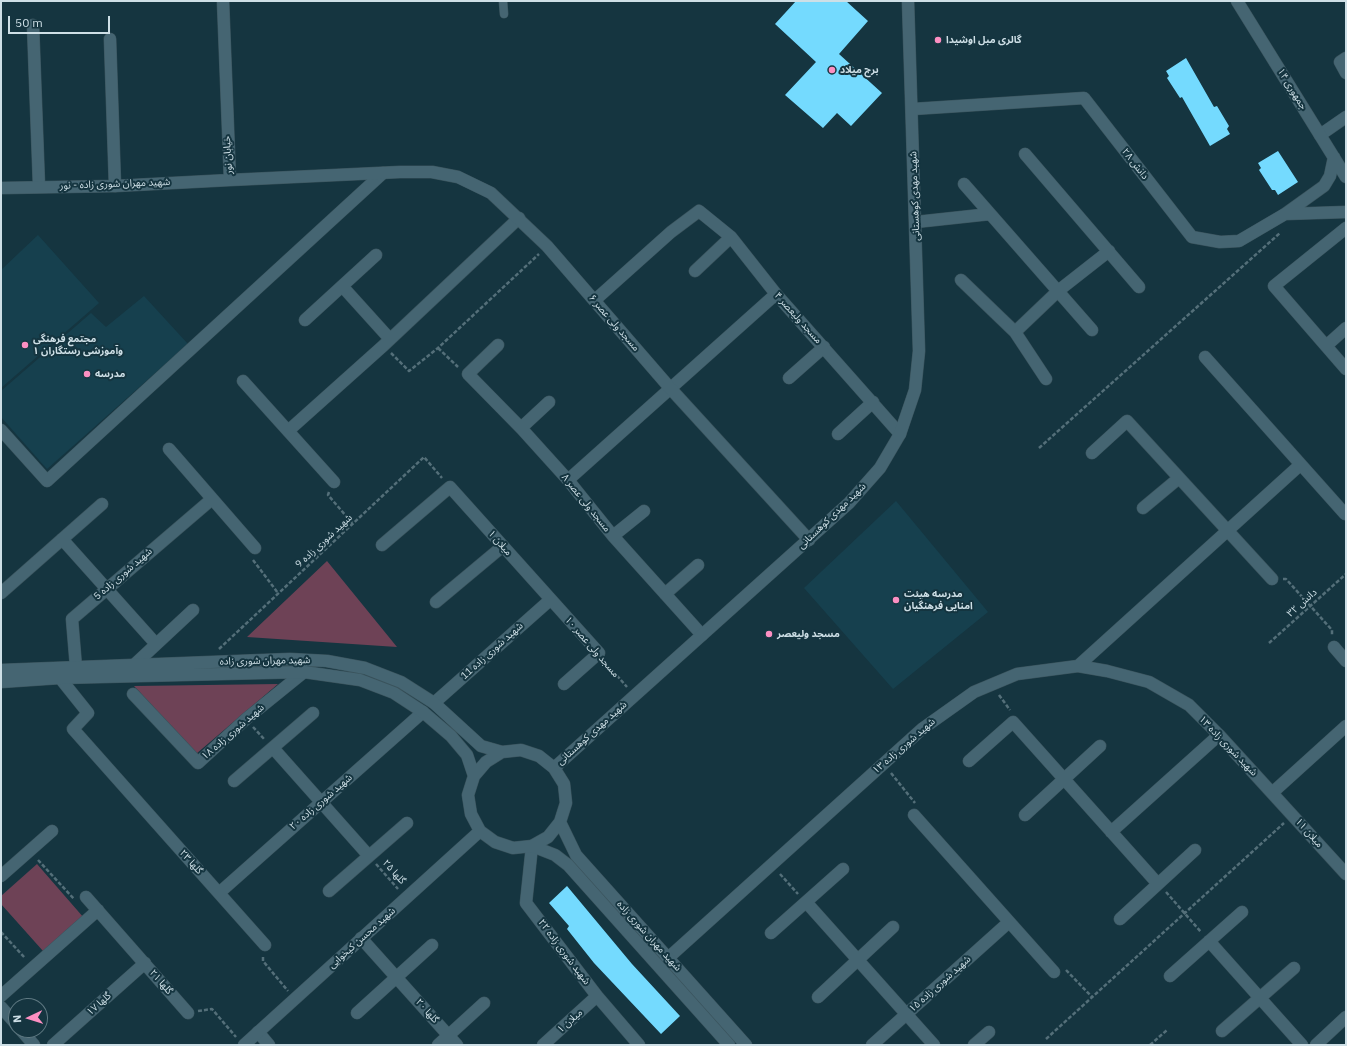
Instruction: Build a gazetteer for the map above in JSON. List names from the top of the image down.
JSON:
{
  "streets": {
    "street": [
      "جمهوری ۱۴",
      "خیابان نور",
      "دانش ۲۸",
      "شهید مهران شوری زاده - نور",
      "شهید مهدی کوهستانی",
      "مسجد ولیعصر ۴",
      "مسجد ولی عصر ۶",
      "مسجد ولی عصر ۸",
      "میلان ۱",
      "شهید شوری زاده 5",
      "مسجد ولی عصر ۱۰",
      "شهید شوری زاده 11",
      "شهید مهران شوری زاده",
      "شهید شوری زاده ۱۸",
      "شهید شوری زاده ۱۳",
      "شهید شوری زاده ۲۰",
      "میلان ۱۱",
      "گلها ۲۳",
      "شهید محسن کیخوایی",
      "شهید شوری زاده ۲۲",
      "گلها ۲۱",
      "شهید شوری زاده ۱۵",
      "گلها ۱۷",
      "گلها ۲۰"
    ],
    "path": ["شهید شوری زاده 9", "دانش ۳۲", "گلها ۲۵"]
  },
  "crossings": [
    ["خیابان نور", "شهید مهران شوری زاده - نور"],
    ["خیابان نور", "مسجد ولی عصر ۶"],
    ["دانش ۲۸", "شهید مهدی کوهستانی"],
    ["شهید مهدی کوهستانی", "مسجد ولیعصر ۴"],
    ["شهید مهدی کوهستانی", "مسجد ولی عصر ۶"],
    ["شهید مهدی کوهستانی", "مسجد ولی عصر ۸"],
    ["شهید مهدی کوهستانی", "مسجد ولی عصر ۱۰"],
    ["شهید مهدی کوهستانی", "شهید مهران شوری زاده"],
    ["شهید مهدی کوهستانی", "شهید محسن کیخوایی"],
    ["شهید مهدی کوهستانی", "شهید شوری زاده ۲۲"],
    ["مسجد ولیعصر ۴", "مسجد ولی عصر ۶"],
    ["شهید شوری زاده 9", "میلان ۱"],
    ["شهید شوری زاده 9", "شهید مهران شوری زاده"],
    ["میلان ۱", "مسجد ولی عصر ۱۰"],
    ["میلان ۱", "شهید شوری زاده 11"],
    ["میلان ۱", "شهید شوری زاده ۲۲"],
    ["شهید شوری زاده 5", "شهید مهران شوری زاده"],
    ["مسجد ولی عصر ۱۰", "شهید شوری زاده 11"],
    ["شهید شوری زاده 11", "شهید مهران شوری زاده"],
    ["شهید مهران شوری زاده", "شهید شوری زاده ۱۸"],
    ["شهید مهران شوری زاده", "شهید شوری زاده ۱۳"],
    ["شهید مهران شوری زاده", "شهید شوری زاده ۲۰"],
    ["شهید مهران شوری زاده", "گلها ۲۳"],
    ["شهید مهران شوری زاده", "شهید محسن کیخوایی"],
    ["شهید مهران شوری زاده", "شهید شوری زاده ۲۲"],
    ["شهید شوری زاده ۱۳", "میلان ۱۱"],
    ["شهید شوری زاده ۲۰", "گلها ۲۳"],
    ["گلها ۲۵", "شهید محسن کیخوایی"],
    ["شهید محسن کیخوایی", "شهید شوری زاده ۲۲"],
    ["شهید محسن کیخوایی", "گلها ۲۰"],
    ["گلها ۲۱", "گلها ۱۷"]
  ],
  "places": [
    "گالری مبل اوشیدا",
    "برج میلاد",
    "مجتمع فرهنگی وآموزشی رستگاران ۱",
    "مدرسه",
    "مدرسه هیئت امنایی فرهنگیان",
    "مسجد ولیعصر"
  ],
  "scale_bar": "50 m",
  "north": "left"
}
